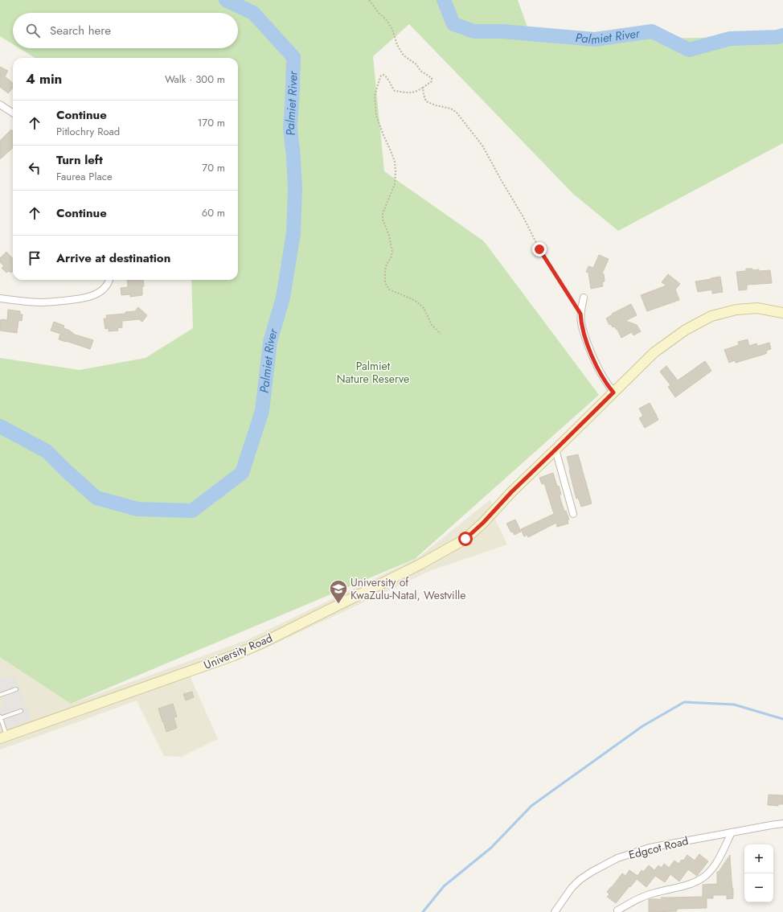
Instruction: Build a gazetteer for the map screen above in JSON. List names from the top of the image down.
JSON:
{
  "streets": {
    "street": ["University Road", "Edgcot Road"]
  },
  "water": ["Palmiet River"],
  "parks": ["Palmiet Nature Reserve"],
  "places": {
    "school or university": ["University of KwaZulu-Natal, Westville"]
  },
  "page": {
    "search": "Search here",
    "heading": ["4 min", "Walk · 300 m"],
    "list": [
      ["Continue", "Pitlochry Road", "170 m"],
      ["Turn left", "Faurea Place", "70 m"],
      ["Continue", "60 m"],
      "Arrive at destination"
    ],
    "map_buttons": ["+", "−"]
  }
}
